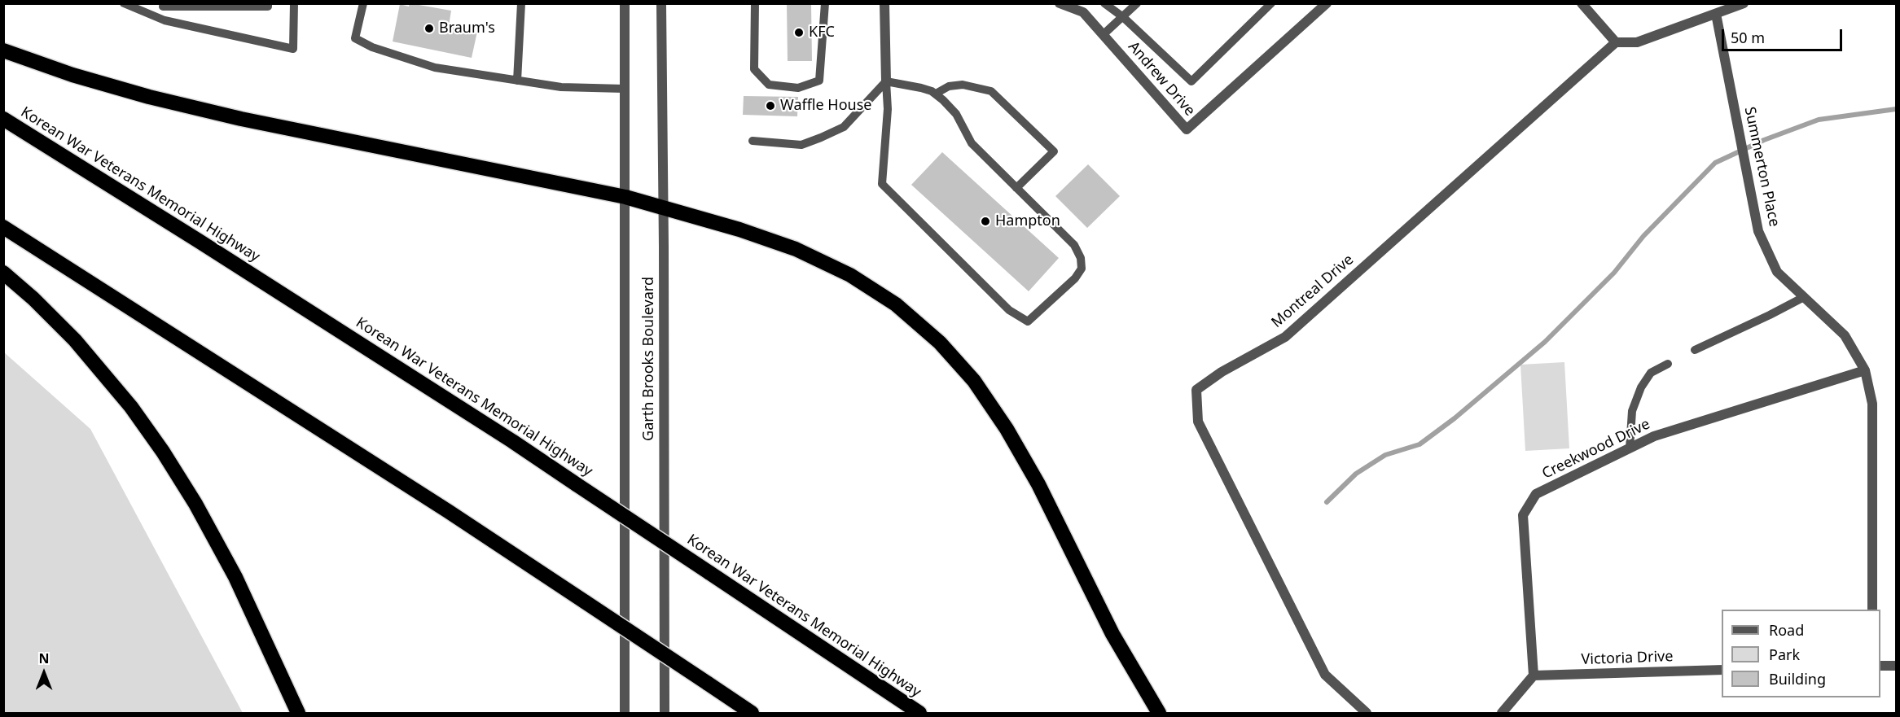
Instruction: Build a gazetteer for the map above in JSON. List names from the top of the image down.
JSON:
{
  "streets": {
    "highway": ["Korean War Veterans Memorial Highway"],
    "street": [
      "Andrew Drive",
      "Summerton Place",
      "Montreal Drive",
      "Garth Brooks Boulevard",
      "Creekwood Drive",
      "Victoria Drive"
    ]
  },
  "crossings": [
    ["Summerton Place", "Creekwood Drive"],
    ["Creekwood Drive", "Victoria Drive"]
  ],
  "places": [
    "Braum's",
    "KFC",
    "Waffle House",
    "Hampton"
  ],
  "legend": ["Road", "Park", "Building"],
  "scale_bar": "50 m",
  "north": "top"
}
